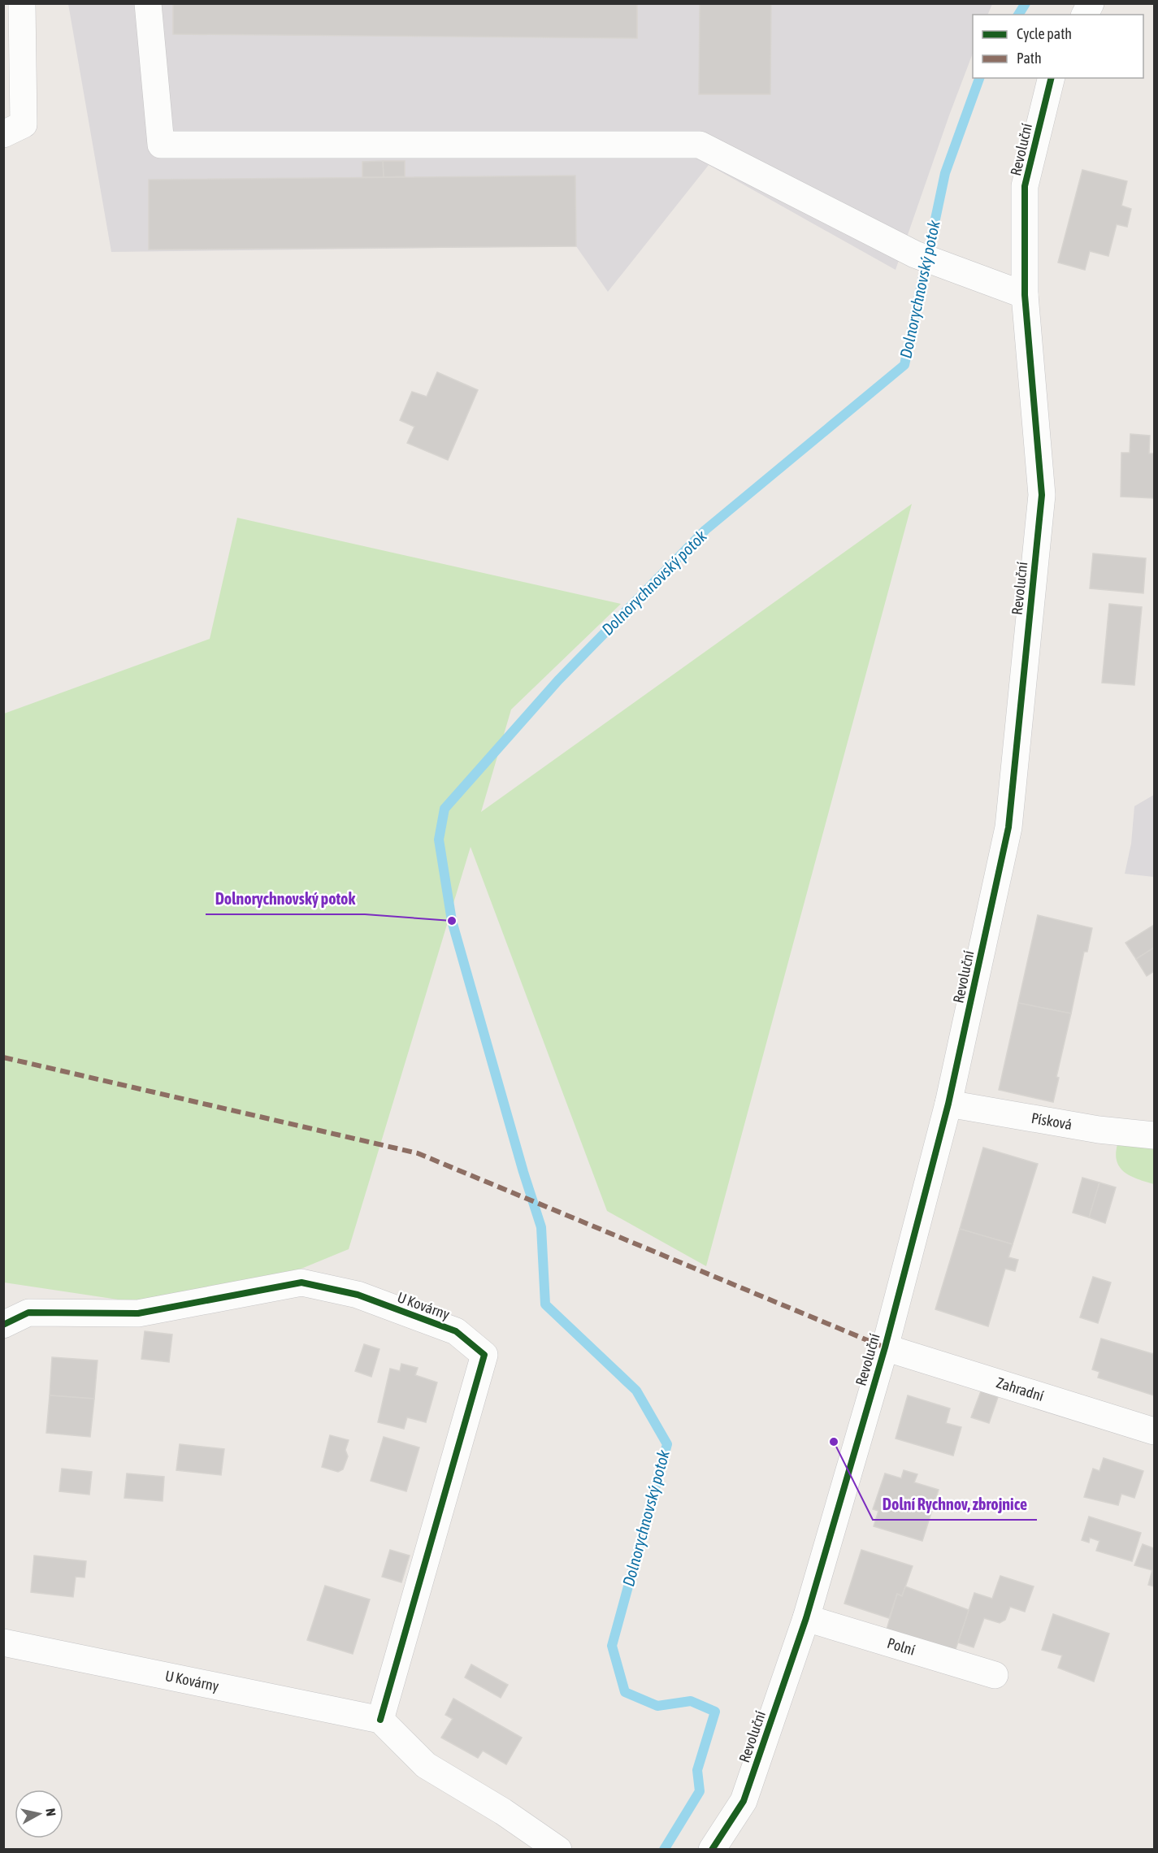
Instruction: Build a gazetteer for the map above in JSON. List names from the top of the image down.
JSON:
{
  "streets": {
    "street": [
      "Revoluční",
      "Písková",
      "U Kovárny",
      "Zahradní",
      "Polní"
    ]
  },
  "crossings": [
    ["Revoluční", "Písková"],
    ["Revoluční", "Zahradní"],
    ["Revoluční", "Polní"]
  ],
  "water": ["Dolnorychnovský potok"],
  "places": ["Dolnorychnovský potok", "Dolní Rychnov, zbrojnice"],
  "legend": ["Cycle path", "Path"],
  "north": "right"
}
